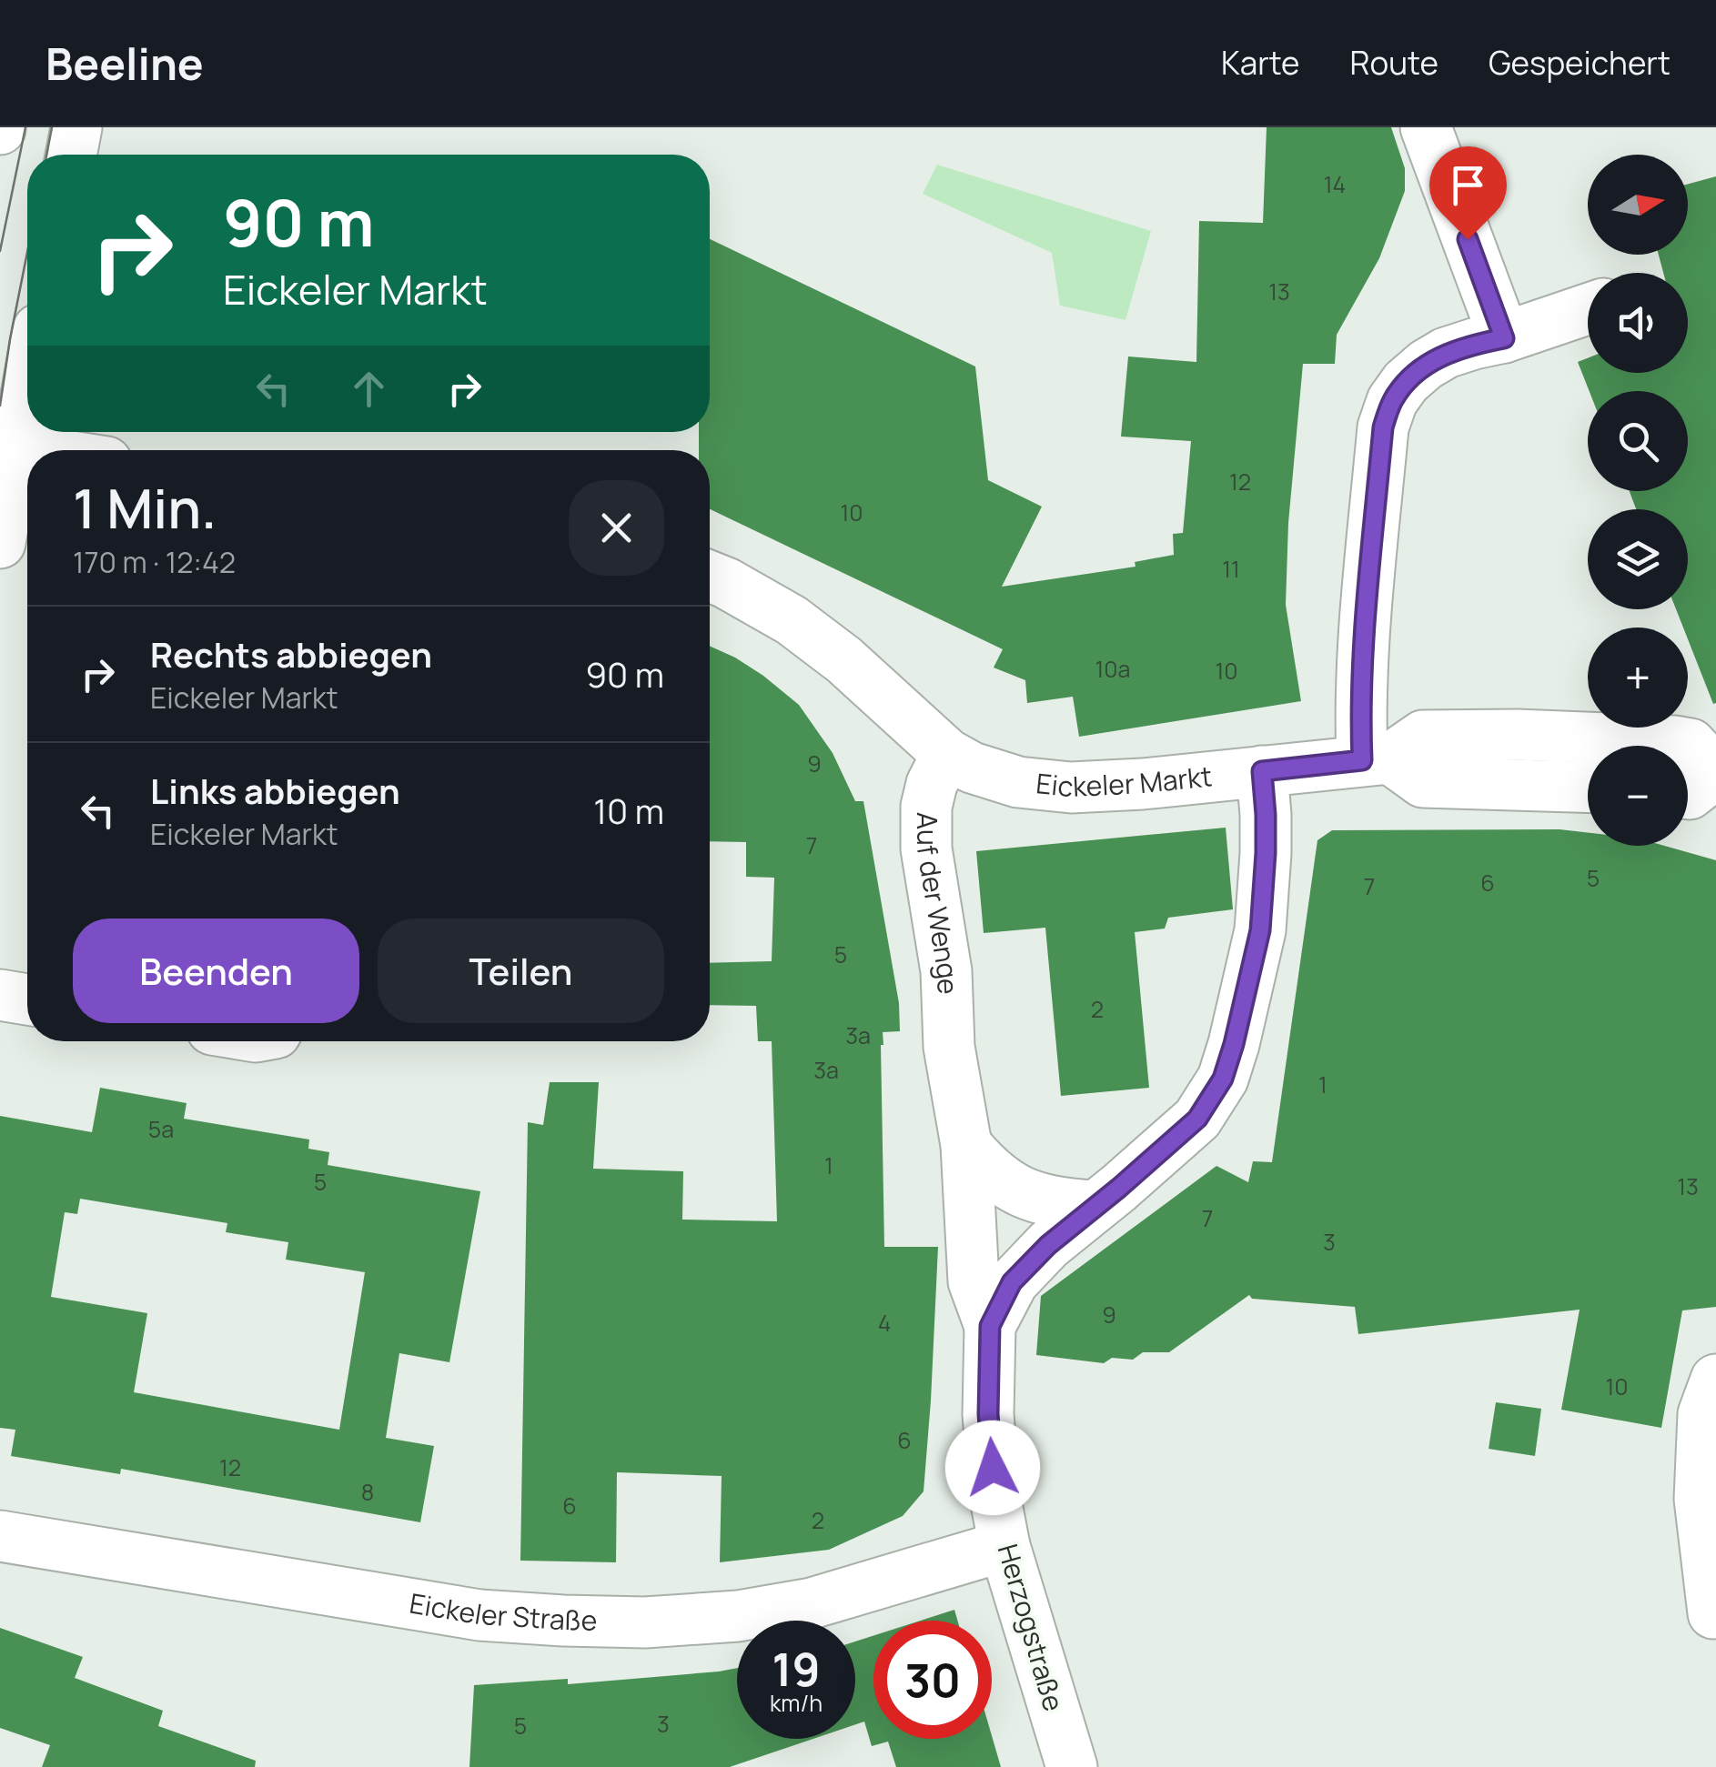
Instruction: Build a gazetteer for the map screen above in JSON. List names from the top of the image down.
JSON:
{
  "streets": {
    "street": [
      "Eickeler Markt",
      "Auf der Wenge",
      "Eickeler Straße",
      "Herzogstraße"
    ]
  },
  "crossings": [
    ["Eickeler Markt", "Auf der Wenge"],
    ["Eickeler Markt", "Herzogstraße"],
    ["Auf der Wenge", "Herzogstraße"],
    ["Eickeler Straße", "Herzogstraße"]
  ],
  "house_numbers": [
    "14",
    "13",
    "12",
    "10",
    "11",
    "10a",
    "10",
    "9",
    "7",
    "5",
    "6",
    "7",
    "5",
    "2",
    "3a",
    "3a",
    "1",
    "5a",
    "1",
    "5",
    "13",
    "7",
    "3",
    "9",
    "4",
    "10",
    "6",
    "12",
    "8",
    "6",
    "2",
    "3",
    "5"
  ],
  "north": "right",
  "page": {
    "header": "Beeline",
    "nav": ["Karte", "Route", "Gespeichert"],
    "map_buttons": ["+", "−"],
    "turn": ["90 m", "Eickeler Markt"],
    "heading": ["1 Min.", "170 m · 12:42"],
    "list": [
      {
        "name": "Rechts abbiegen",
        "note": "Eickeler Markt",
        "value": "90 m"
      },
      {
        "name": "Links abbiegen",
        "note": "Eickeler Markt",
        "value": "10 m"
      }
    ],
    "buttons": ["Beenden", "Teilen"],
    "speed": "19 km/h",
    "limit": "30"
  }
}
